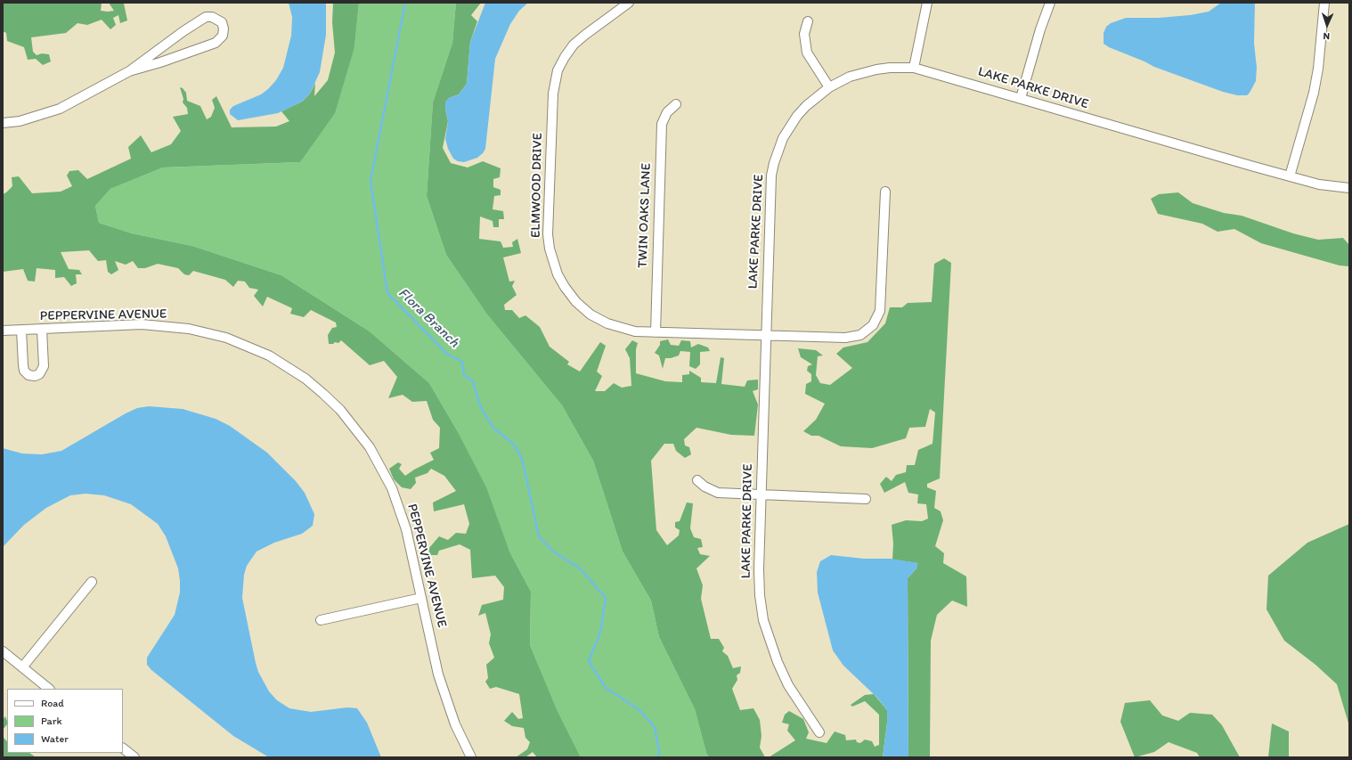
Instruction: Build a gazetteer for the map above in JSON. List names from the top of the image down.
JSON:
{
  "streets": {
    "street": [
      "LAKE PARKE DRIVE",
      "ELMWOOD DRIVE",
      "TWIN OAKS LANE",
      "PEPPERVINE AVENUE"
    ]
  },
  "crossings": [
    ["LAKE PARKE DRIVE", "ELMWOOD DRIVE"],
    ["ELMWOOD DRIVE", "TWIN OAKS LANE"]
  ],
  "water": ["Flora Branch"],
  "legend": ["Road", "Park", "Water"],
  "north": "bottom"
}
